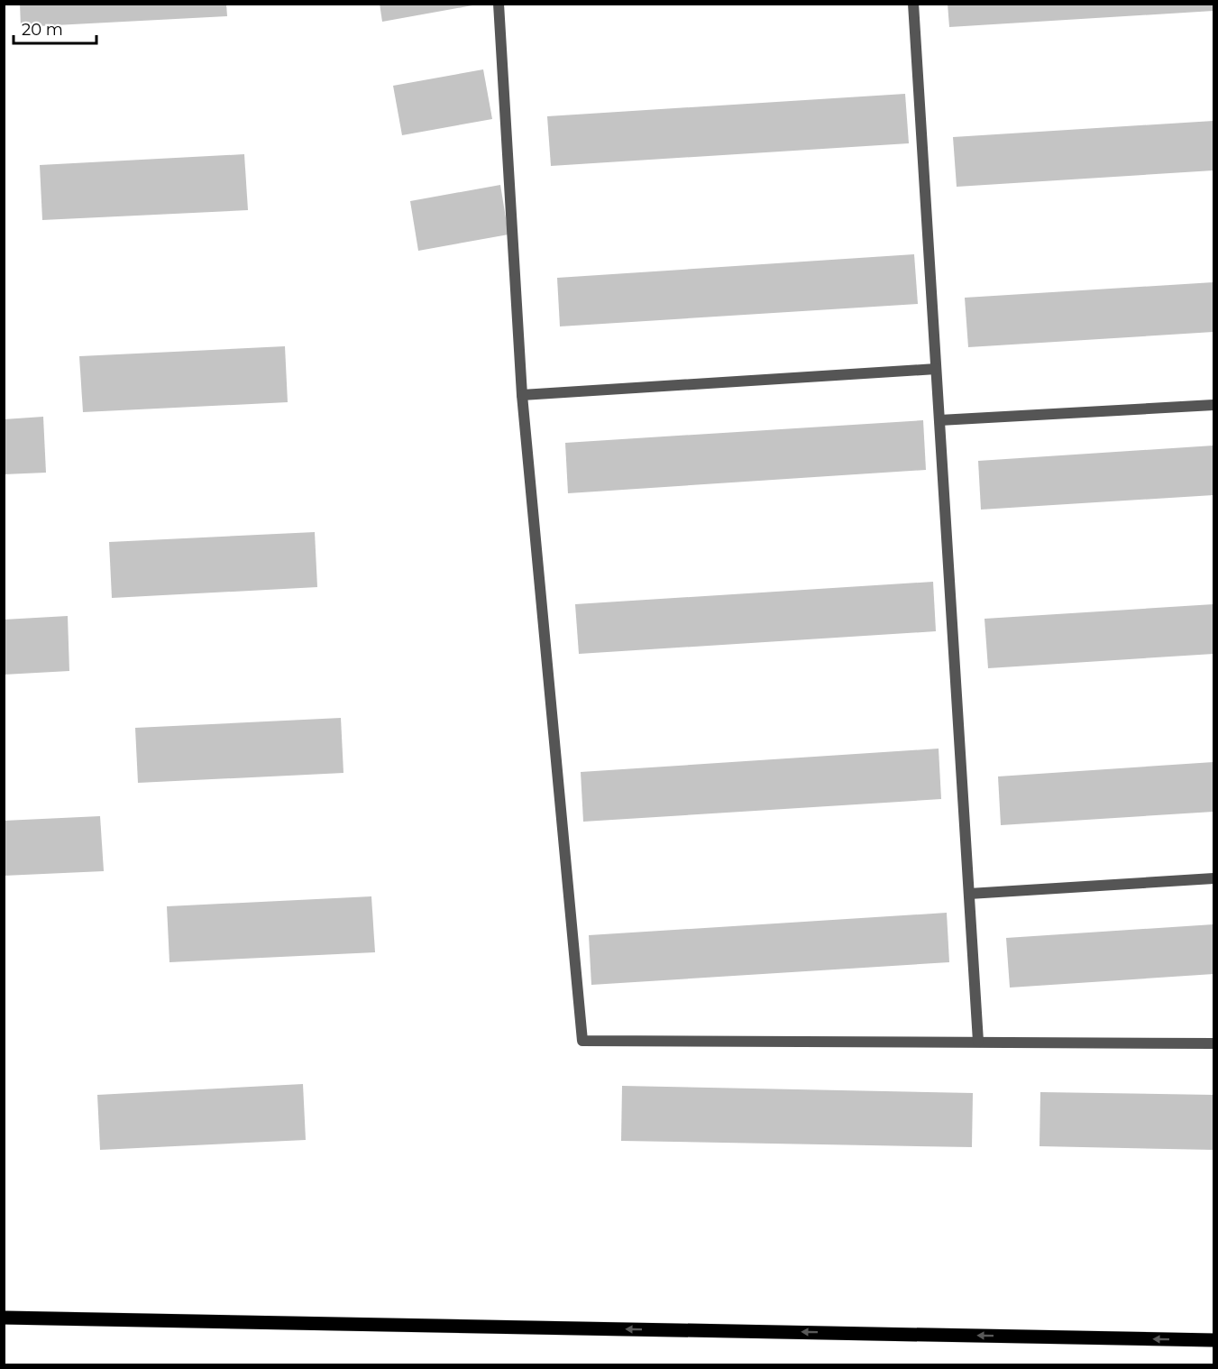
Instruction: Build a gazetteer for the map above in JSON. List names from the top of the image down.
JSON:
{
  "scale_bar": "20 m"
}
